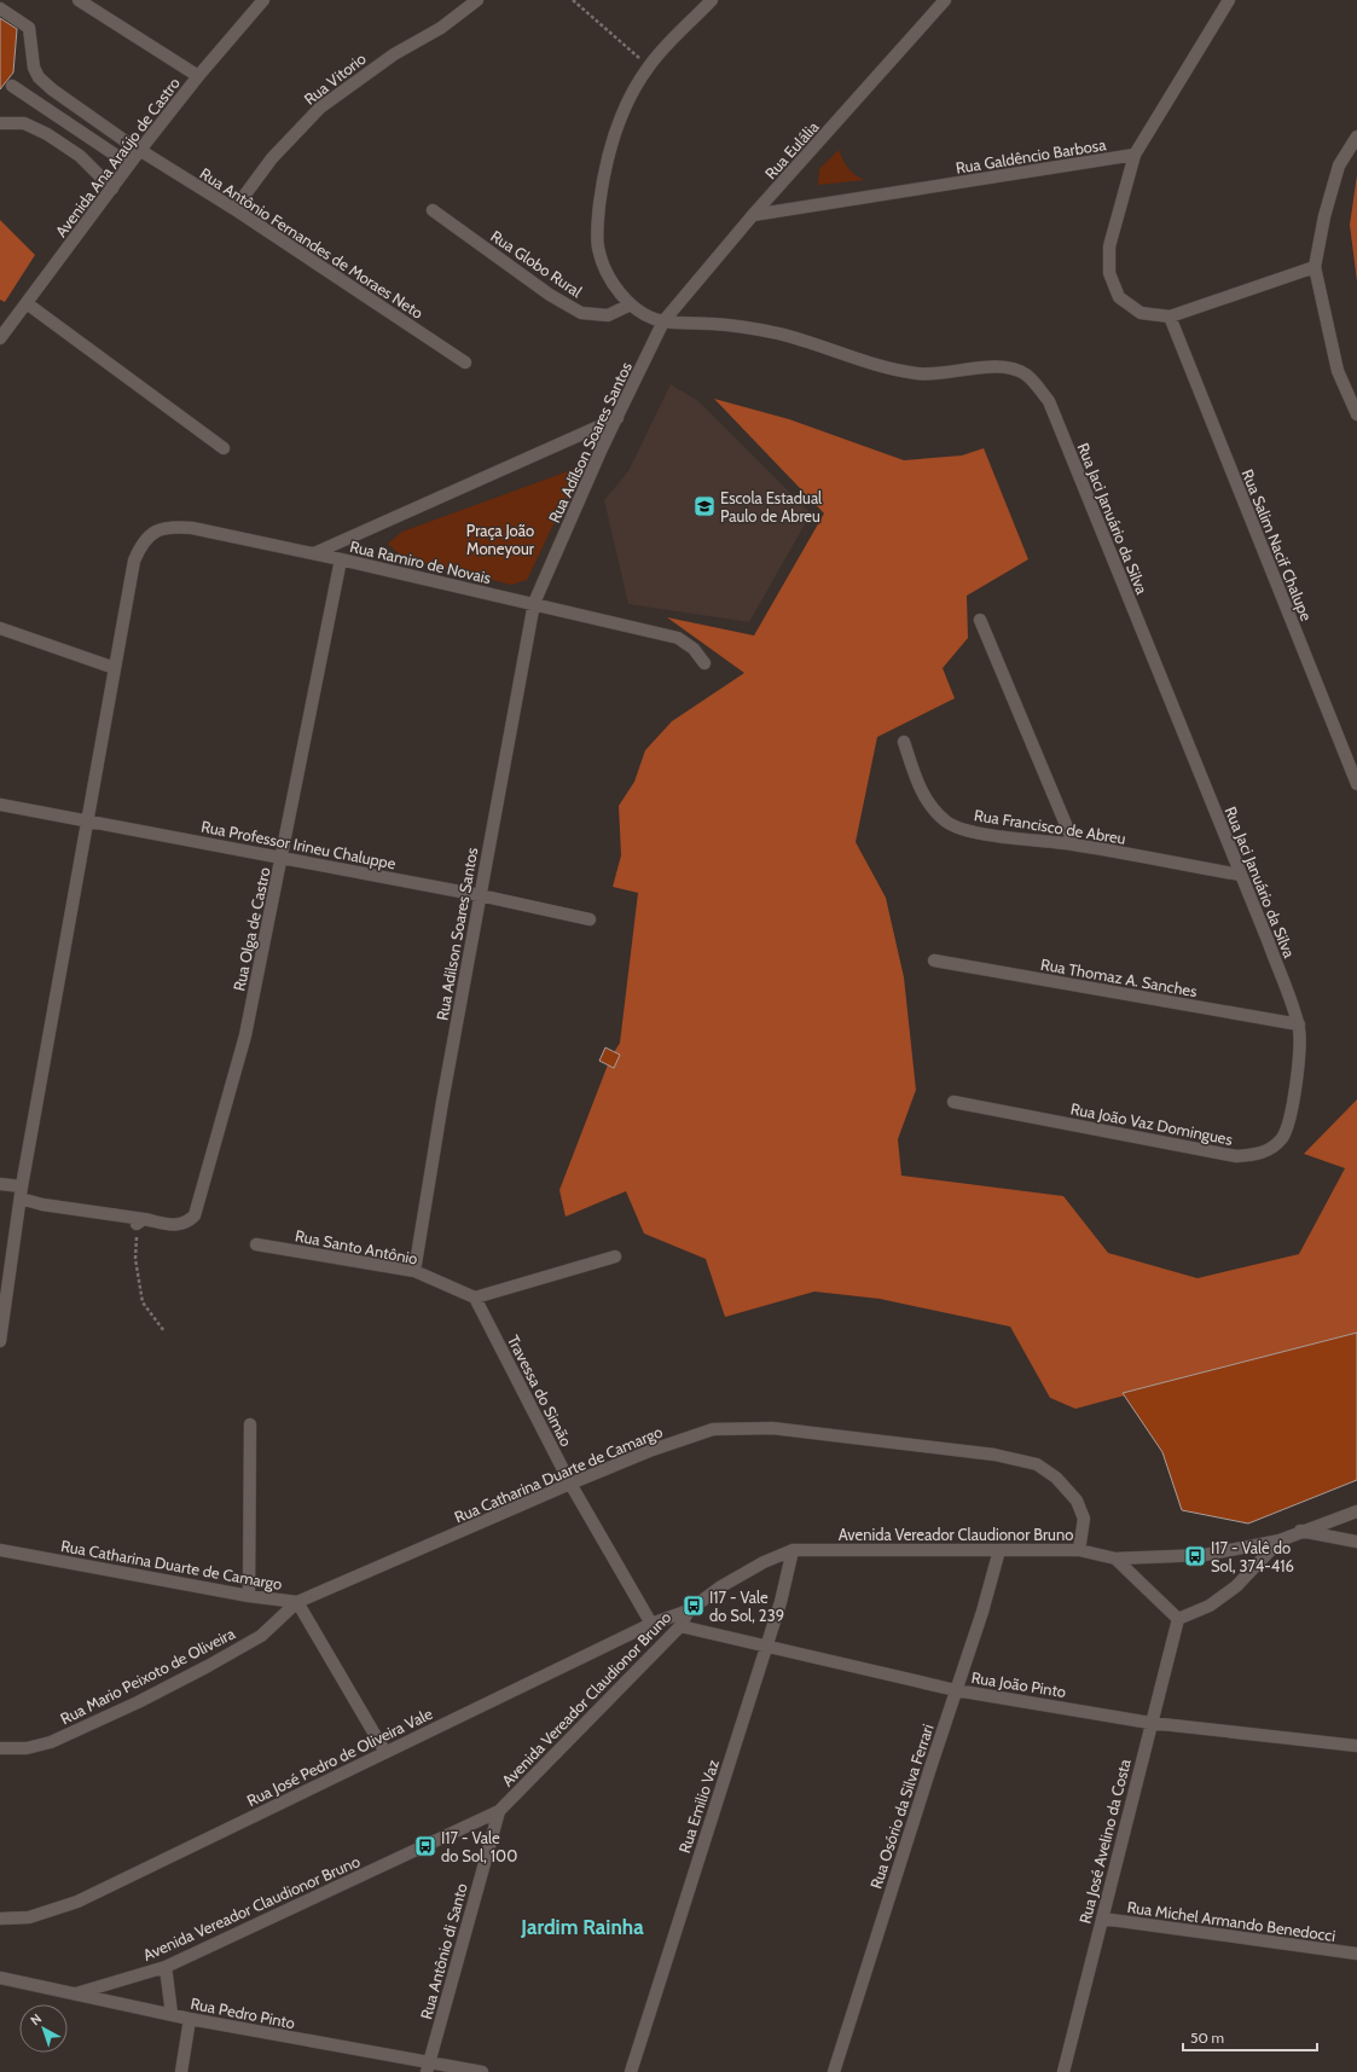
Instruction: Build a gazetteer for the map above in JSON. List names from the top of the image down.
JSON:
{
  "streets": {
    "street": [
      "Rua Vitorio",
      "Rua Eulália",
      "Rua Galdêncio Barbosa",
      "Avenida Ana Araújo de Castro",
      "Rua Antônio Fernandes de Moraes Neto",
      "Rua Globo Rural",
      "Rua Adílson Soares Santos",
      "Rua Jaci Januário da Silva",
      "Rua Salim Nacif Chalupe",
      "Rua Ramiro de Novais",
      "Rua Francisco de Abreu",
      "Rua Professor Irineu Chaluppe",
      "Rua Olga de Castro",
      "Rua Adilson Soares Santos",
      "Rua Thomaz A. Sanches",
      "Rua João Vaz Domingues",
      "Rua Santo Antônio",
      "Travessa do Simão",
      "Rua Catharina Duarte de Camargo",
      "Avenida Vereador Claudionor Bruno",
      "Rua Mario Peixoto de Oliveira",
      "Rua João Pinto",
      "Rua José Pedro de Oliveira Vale",
      "Rua Emilio Vaz",
      "Rua Osório da Silva Ferrari",
      "Rua José Avelino da Costa",
      "Rua Michel Armando Benedocci",
      "Rua Antônio di Santo",
      "Rua Pedro Pinto"
    ]
  },
  "crossings": [
    ["Rua Vitorio", "Rua Antônio Fernandes de Moraes Neto"],
    ["Rua Eulália", "Rua Galdêncio Barbosa"],
    ["Rua Eulália", "Rua Adílson Soares Santos"],
    ["Rua Eulália", "Rua Jaci Januário da Silva"],
    ["Avenida Ana Araújo de Castro", "Rua Antônio Fernandes de Moraes Neto"],
    ["Rua Globo Rural", "Rua Jaci Januário da Silva"],
    ["Rua Adílson Soares Santos", "Rua Jaci Januário da Silva"],
    ["Rua Adílson Soares Santos", "Rua Ramiro de Novais"],
    ["Rua Adílson Soares Santos", "Rua Adilson Soares Santos"],
    ["Rua Jaci Januário da Silva", "Rua Francisco de Abreu"],
    ["Rua Jaci Januário da Silva", "Rua Thomaz A. Sanches"],
    ["Rua Jaci Januário da Silva", "Rua João Vaz Domingues"],
    ["Rua Ramiro de Novais", "Rua Professor Irineu Chaluppe"],
    ["Rua Ramiro de Novais", "Rua Olga de Castro"],
    ["Rua Ramiro de Novais", "Rua Adilson Soares Santos"],
    ["Rua Professor Irineu Chaluppe", "Rua Olga de Castro"],
    ["Rua Professor Irineu Chaluppe", "Rua Adilson Soares Santos"],
    ["Rua Adilson Soares Santos", "Rua Santo Antônio"],
    ["Rua Thomaz A. Sanches", "Rua João Vaz Domingues"],
    ["Rua Santo Antônio", "Travessa do Simão"],
    ["Travessa do Simão", "Rua Catharina Duarte de Camargo"],
    ["Travessa do Simão", "Rua José Pedro de Oliveira Vale"],
    ["Rua Catharina Duarte de Camargo", "Avenida Vereador Claudionor Bruno"],
    ["Rua Catharina Duarte de Camargo", "Rua Mario Peixoto de Oliveira"],
    ["Avenida Vereador Claudionor Bruno", "Rua João Pinto"],
    ["Avenida Vereador Claudionor Bruno", "Rua José Pedro de Oliveira Vale"],
    ["Avenida Vereador Claudionor Bruno", "Rua Emilio Vaz"],
    ["Avenida Vereador Claudionor Bruno", "Rua Osório da Silva Ferrari"],
    ["Avenida Vereador Claudionor Bruno", "Rua Antônio di Santo"],
    ["Avenida Vereador Claudionor Bruno", "Rua Pedro Pinto"],
    ["Rua João Pinto", "Rua Emilio Vaz"],
    ["Rua João Pinto", "Rua Osório da Silva Ferrari"],
    ["Rua João Pinto", "Rua José Avelino da Costa"],
    ["Rua José Avelino da Costa", "Rua Michel Armando Benedocci"],
    ["Rua Antônio di Santo", "Rua Pedro Pinto"]
  ],
  "districts": ["Jardim Rainha"],
  "parks": ["Praça João Moneyour"],
  "places": {
    "school or university": ["Escola Estadual Paulo de Abreu"],
    "bus stop": ["I17 - Valê do Sol, 374-416", "I17 - Vale do Sol, 239", "I17 - Vale do Sol, 100"]
  },
  "scale_bar": "50 m",
  "north": "top left"
}
